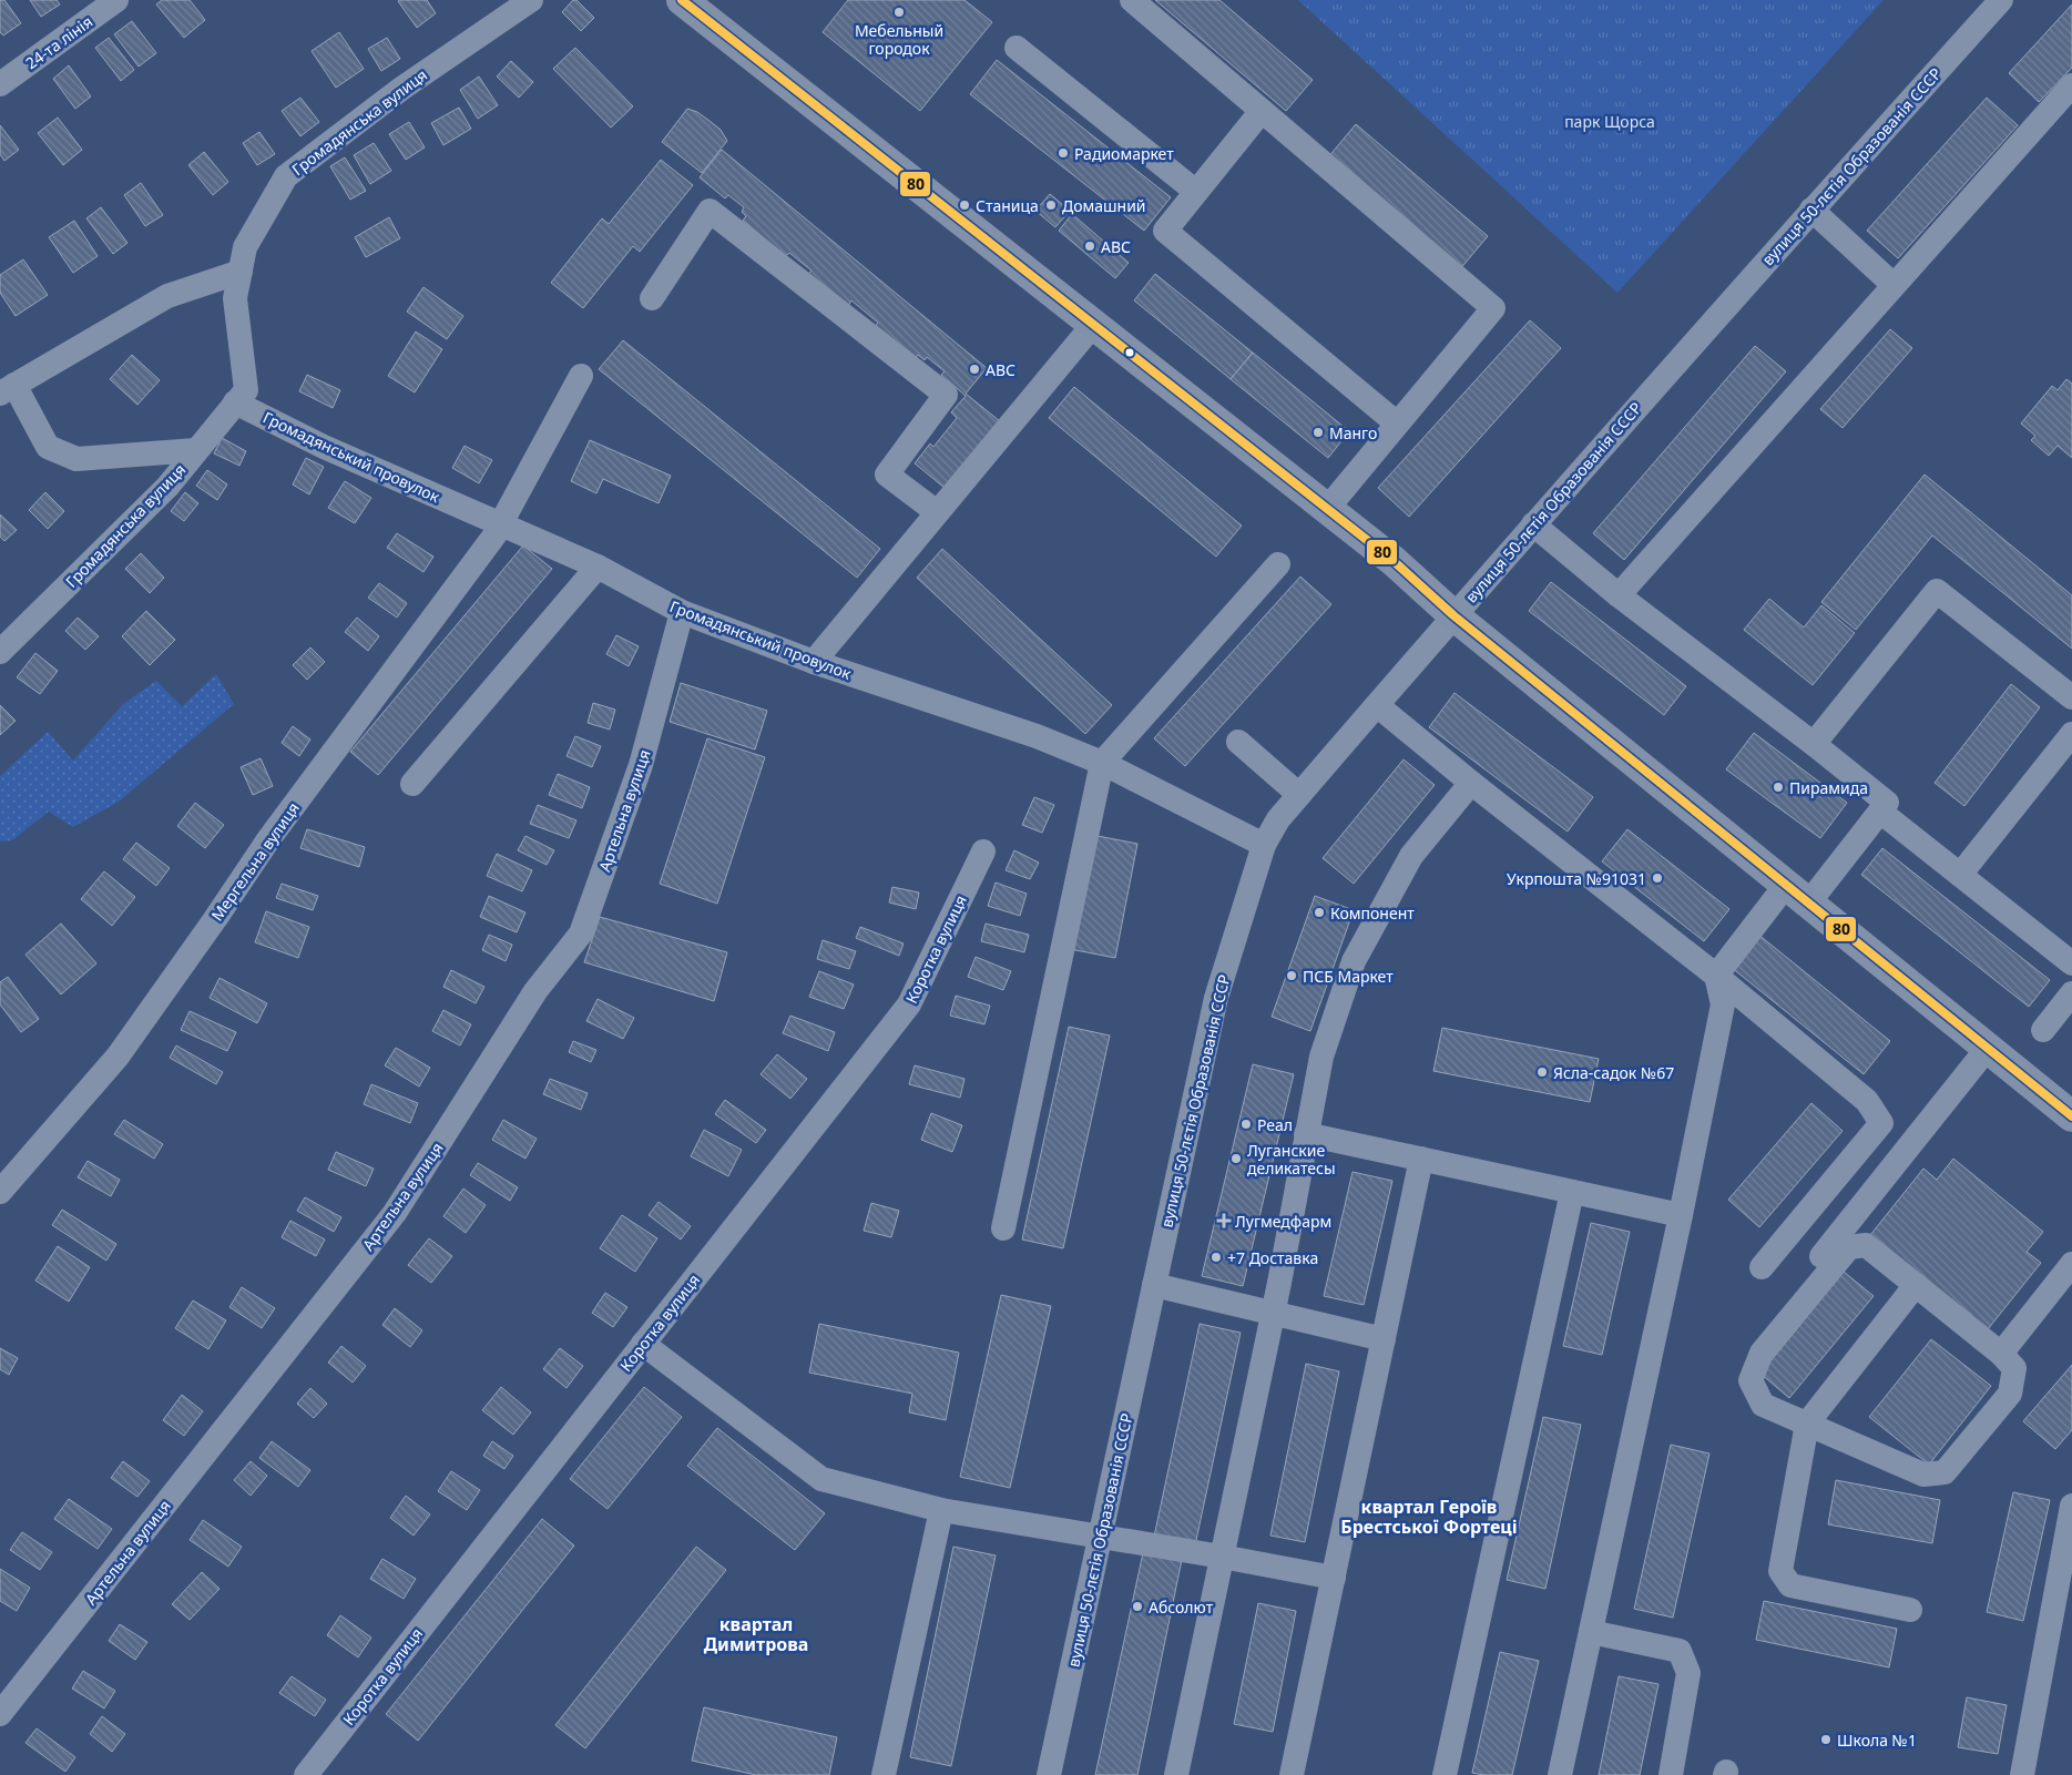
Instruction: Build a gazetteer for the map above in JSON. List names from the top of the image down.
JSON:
{
  "streets": {
    "street": [
      "24-та лінія",
      "Громадянська вулиця",
      "вулиця 50-лєтія Образованія СССР",
      "Громадянський провулок",
      "Артельна вулиця",
      "Мергельна вулиця",
      "Коротка вулиця"
    ]
  },
  "crossings": [
    ["Громадянська вулиця", "Громадянський провулок"],
    ["вулиця 50-лєтія Образованія СССР", "Громадянський провулок"],
    ["Громадянський провулок", "Артельна вулиця"],
    ["Громадянський провулок", "Мергельна вулиця"]
  ],
  "districts": ["квартал Героїв Брестської Фортеці", "квартал Димитрова"],
  "parks": ["парк Щорса"],
  "places": {
    "other": [
      "Мебельный городок",
      "Радиомаркет",
      "Станица",
      "Домашний",
      "АВС",
      "ABC",
      "Манго",
      "Пирамида",
      "Укрпошта №91031",
      "Компонент",
      "ПСБ Маркет",
      "Ясла-садок №67",
      "Реал",
      "Луганские деликатесы",
      "+7 Доставка",
      "Абсолют",
      "Школа №1"
    ],
    "health": ["Лугмедфарм"]
  },
  "lines": ["transit line 80"]
}
